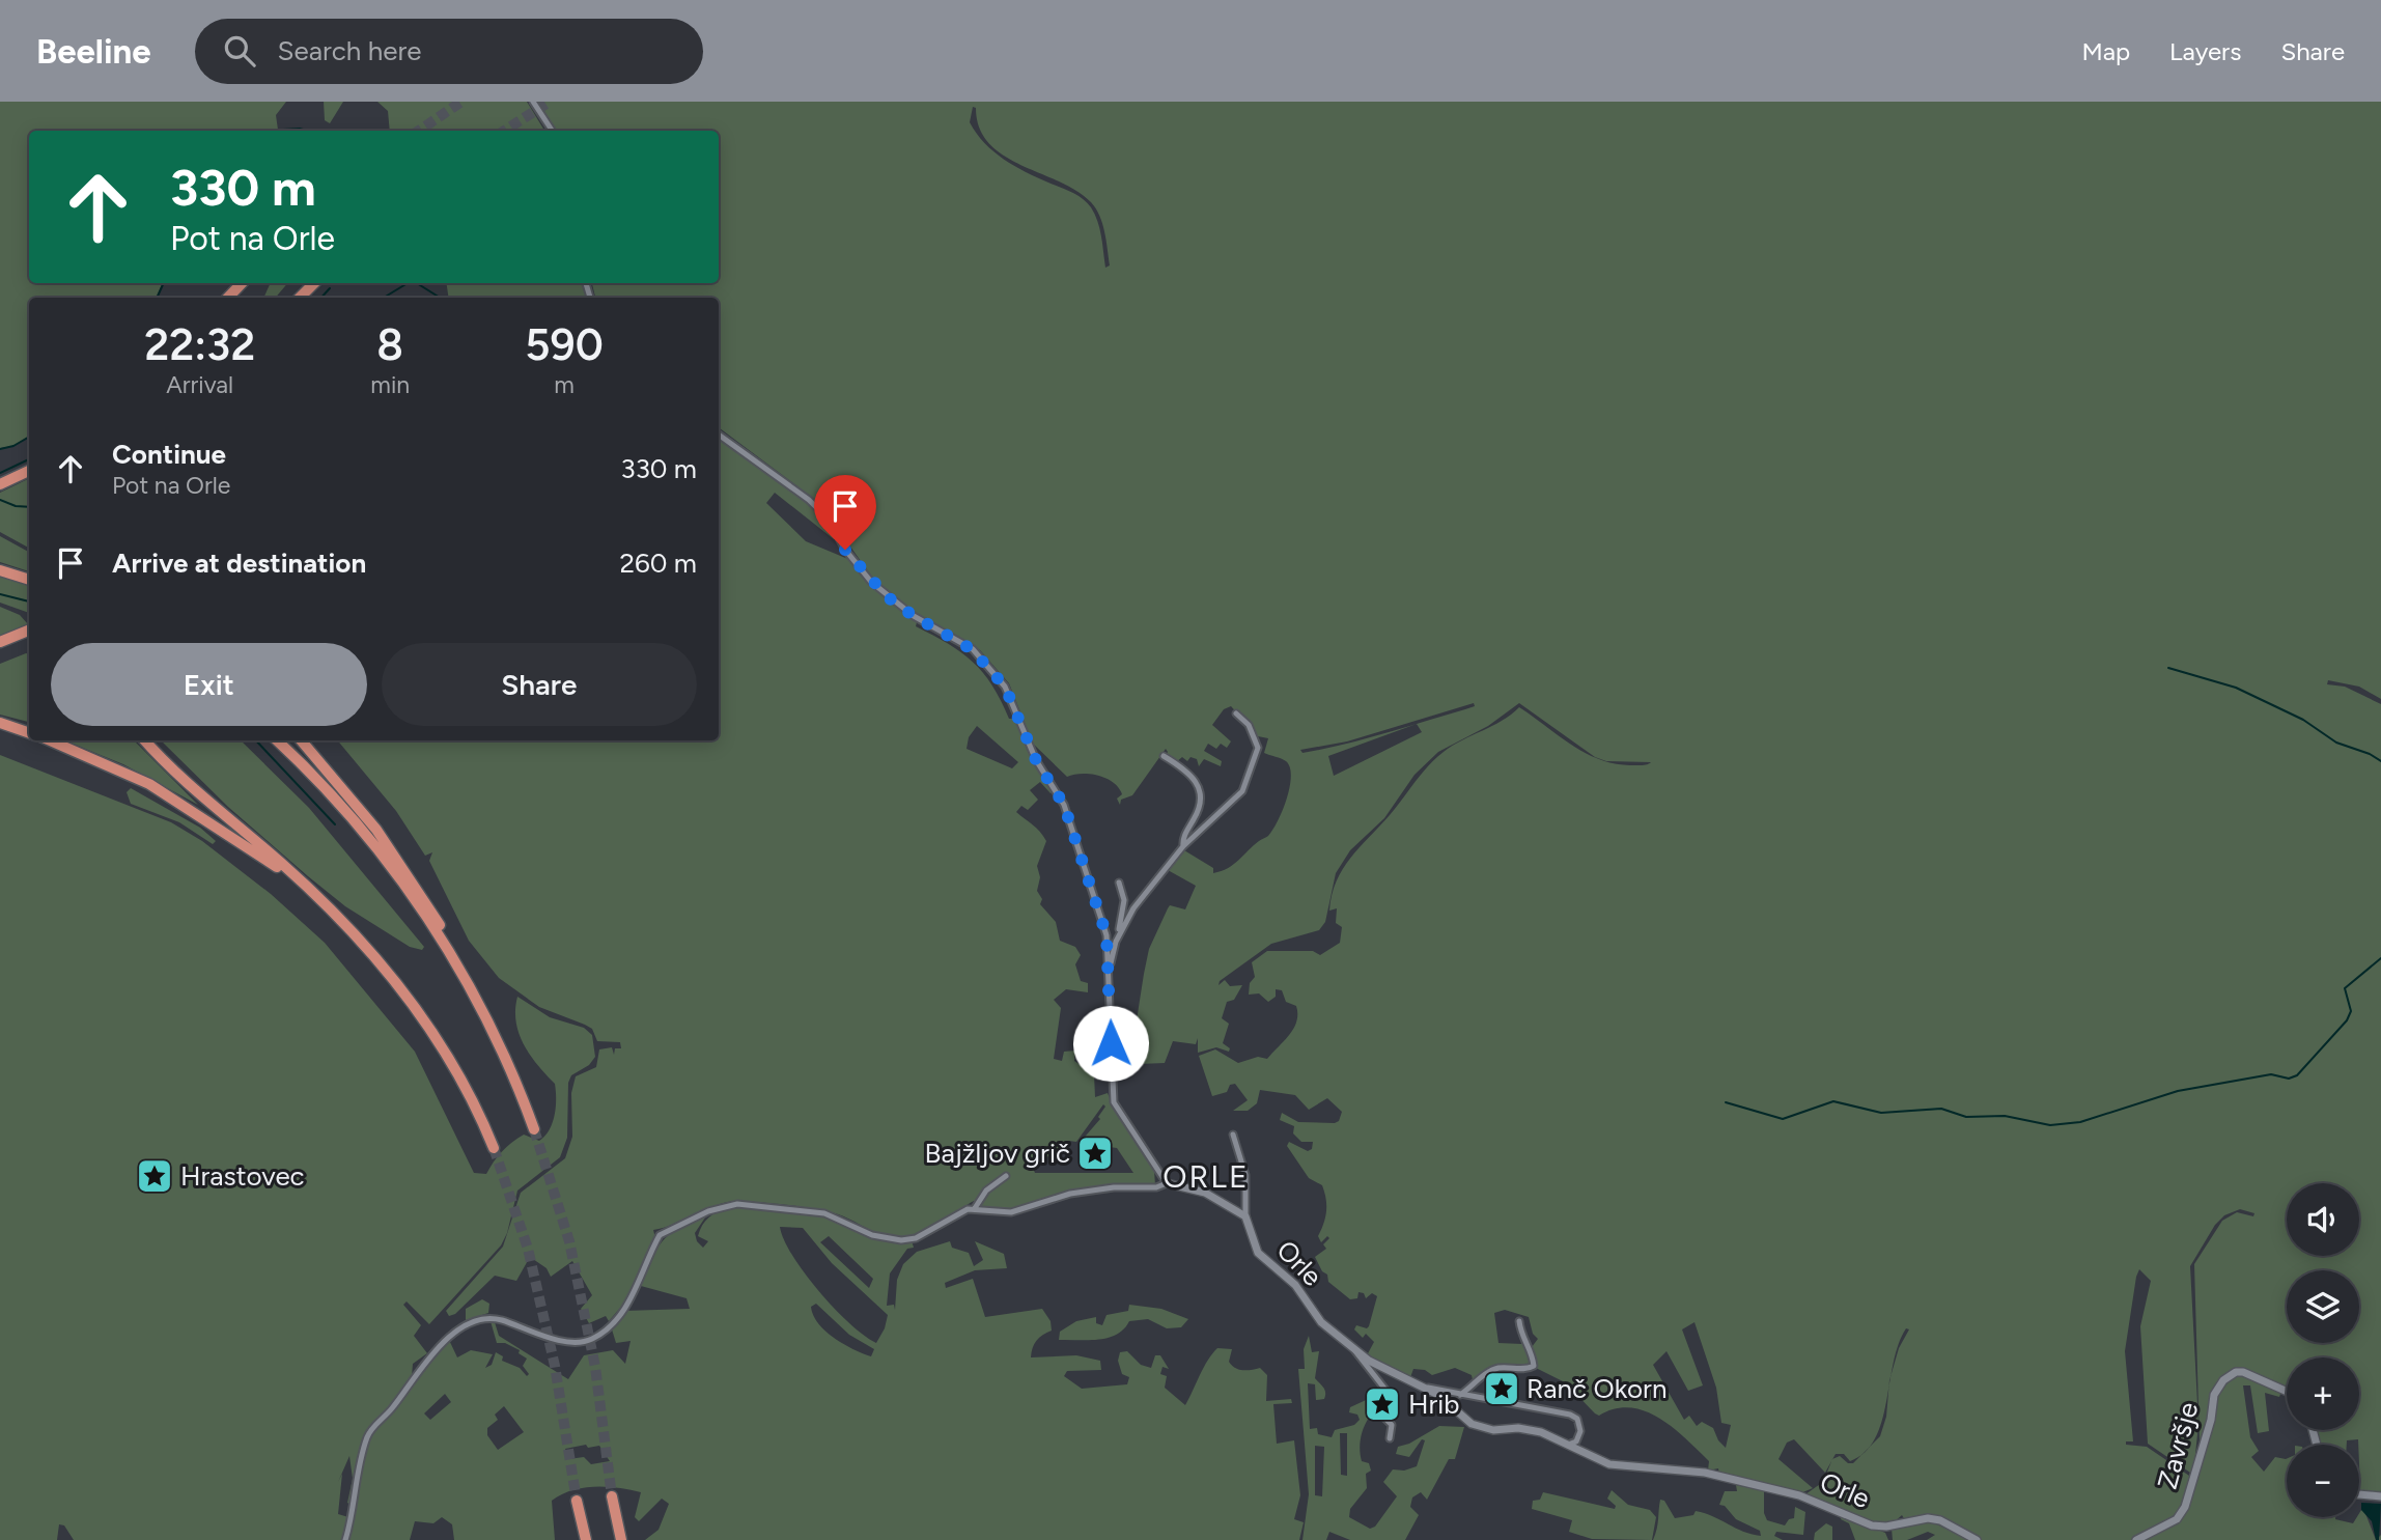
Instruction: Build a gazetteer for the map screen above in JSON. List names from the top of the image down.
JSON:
{
  "streets": {
    "street": ["Orle", "Završje"]
  },
  "districts": ["ORLE"],
  "places": {
    "place": [
      "Bajžljov grič",
      "Hrastovec",
      "Ranč Okorn",
      "Hrib"
    ]
  },
  "page": {
    "header": "Beeline",
    "search": "Search here",
    "nav": ["Map", "Layers", "Share"],
    "turn": ["330 m", "Pot na Orle"],
    "eta": [
      "22:32",
      "Arrival",
      "8",
      "min",
      "590",
      "m"
    ],
    "list": [
      {
        "name": "Continue",
        "note": "Pot na Orle",
        "value": "330 m"
      },
      {
        "name": "Arrive at destination",
        "value": "260 m"
      }
    ],
    "buttons": ["Exit", "Share"],
    "map_buttons": ["+", "−"]
  }
}
